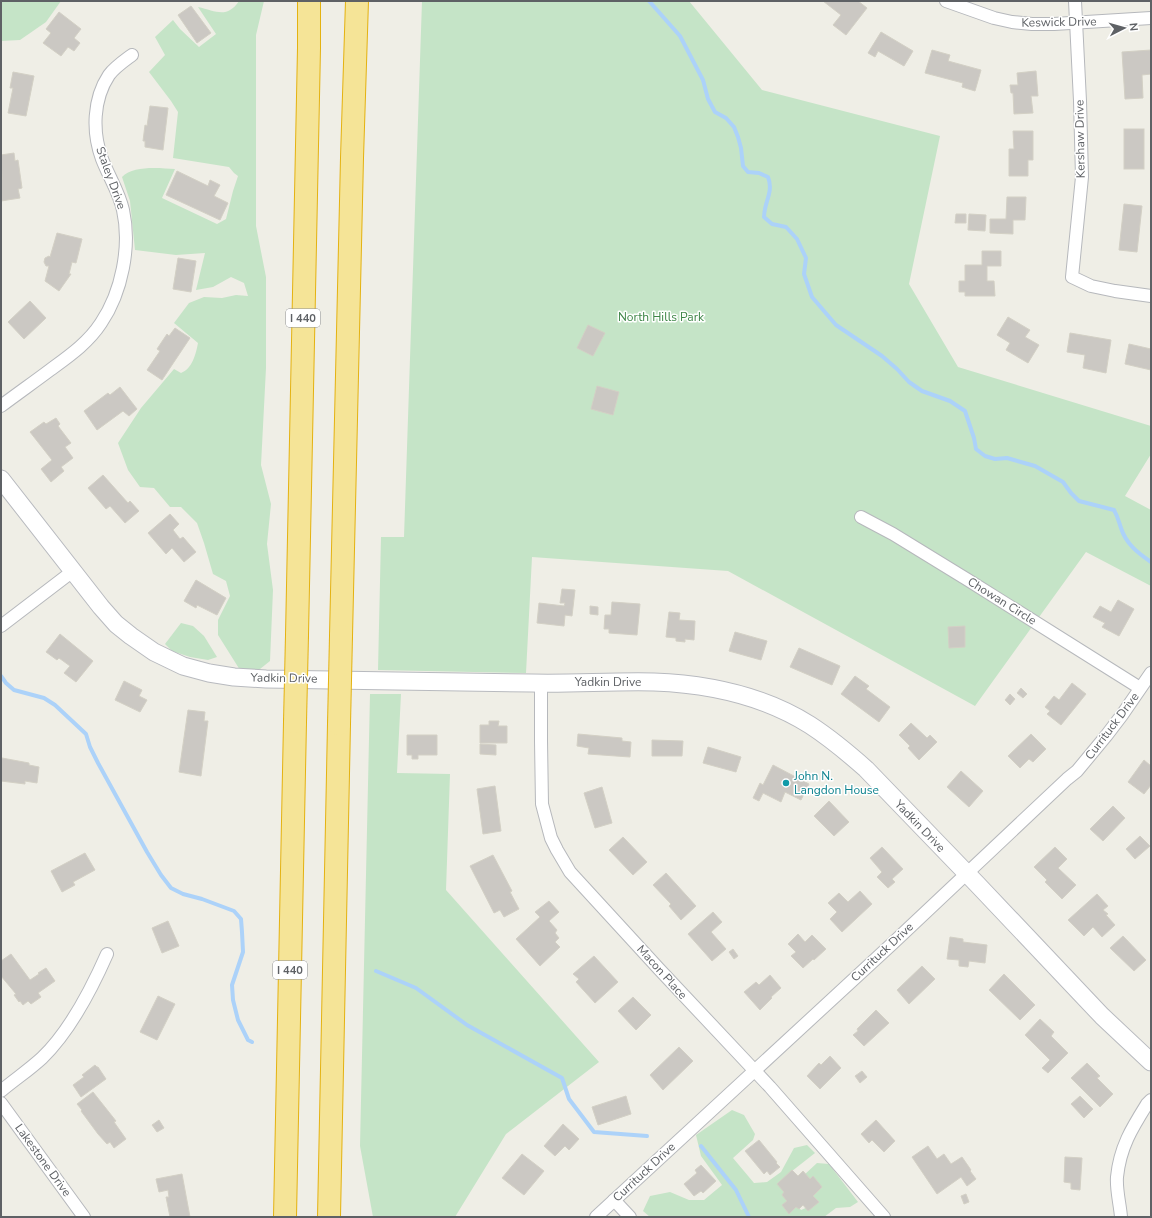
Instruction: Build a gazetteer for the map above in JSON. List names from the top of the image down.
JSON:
{
  "streets": {
    "highway": ["I 440"],
    "street": [
      "Keswick Drive",
      "Kershaw Drive",
      "Staley Drive",
      "Chowan Circle",
      "Yadkin Drive",
      "Currituck Drive",
      "Macon Place",
      "Lakestone Drive"
    ]
  },
  "crossings": [
    ["Keswick Drive", "Kershaw Drive"],
    ["Chowan Circle", "Currituck Drive"],
    ["Yadkin Drive", "Currituck Drive"],
    ["Yadkin Drive", "Macon Place"],
    ["Currituck Drive", "Macon Place"]
  ],
  "parks": ["North Hills Park"],
  "places": ["John N. Langdon House"],
  "north": "right"
}
